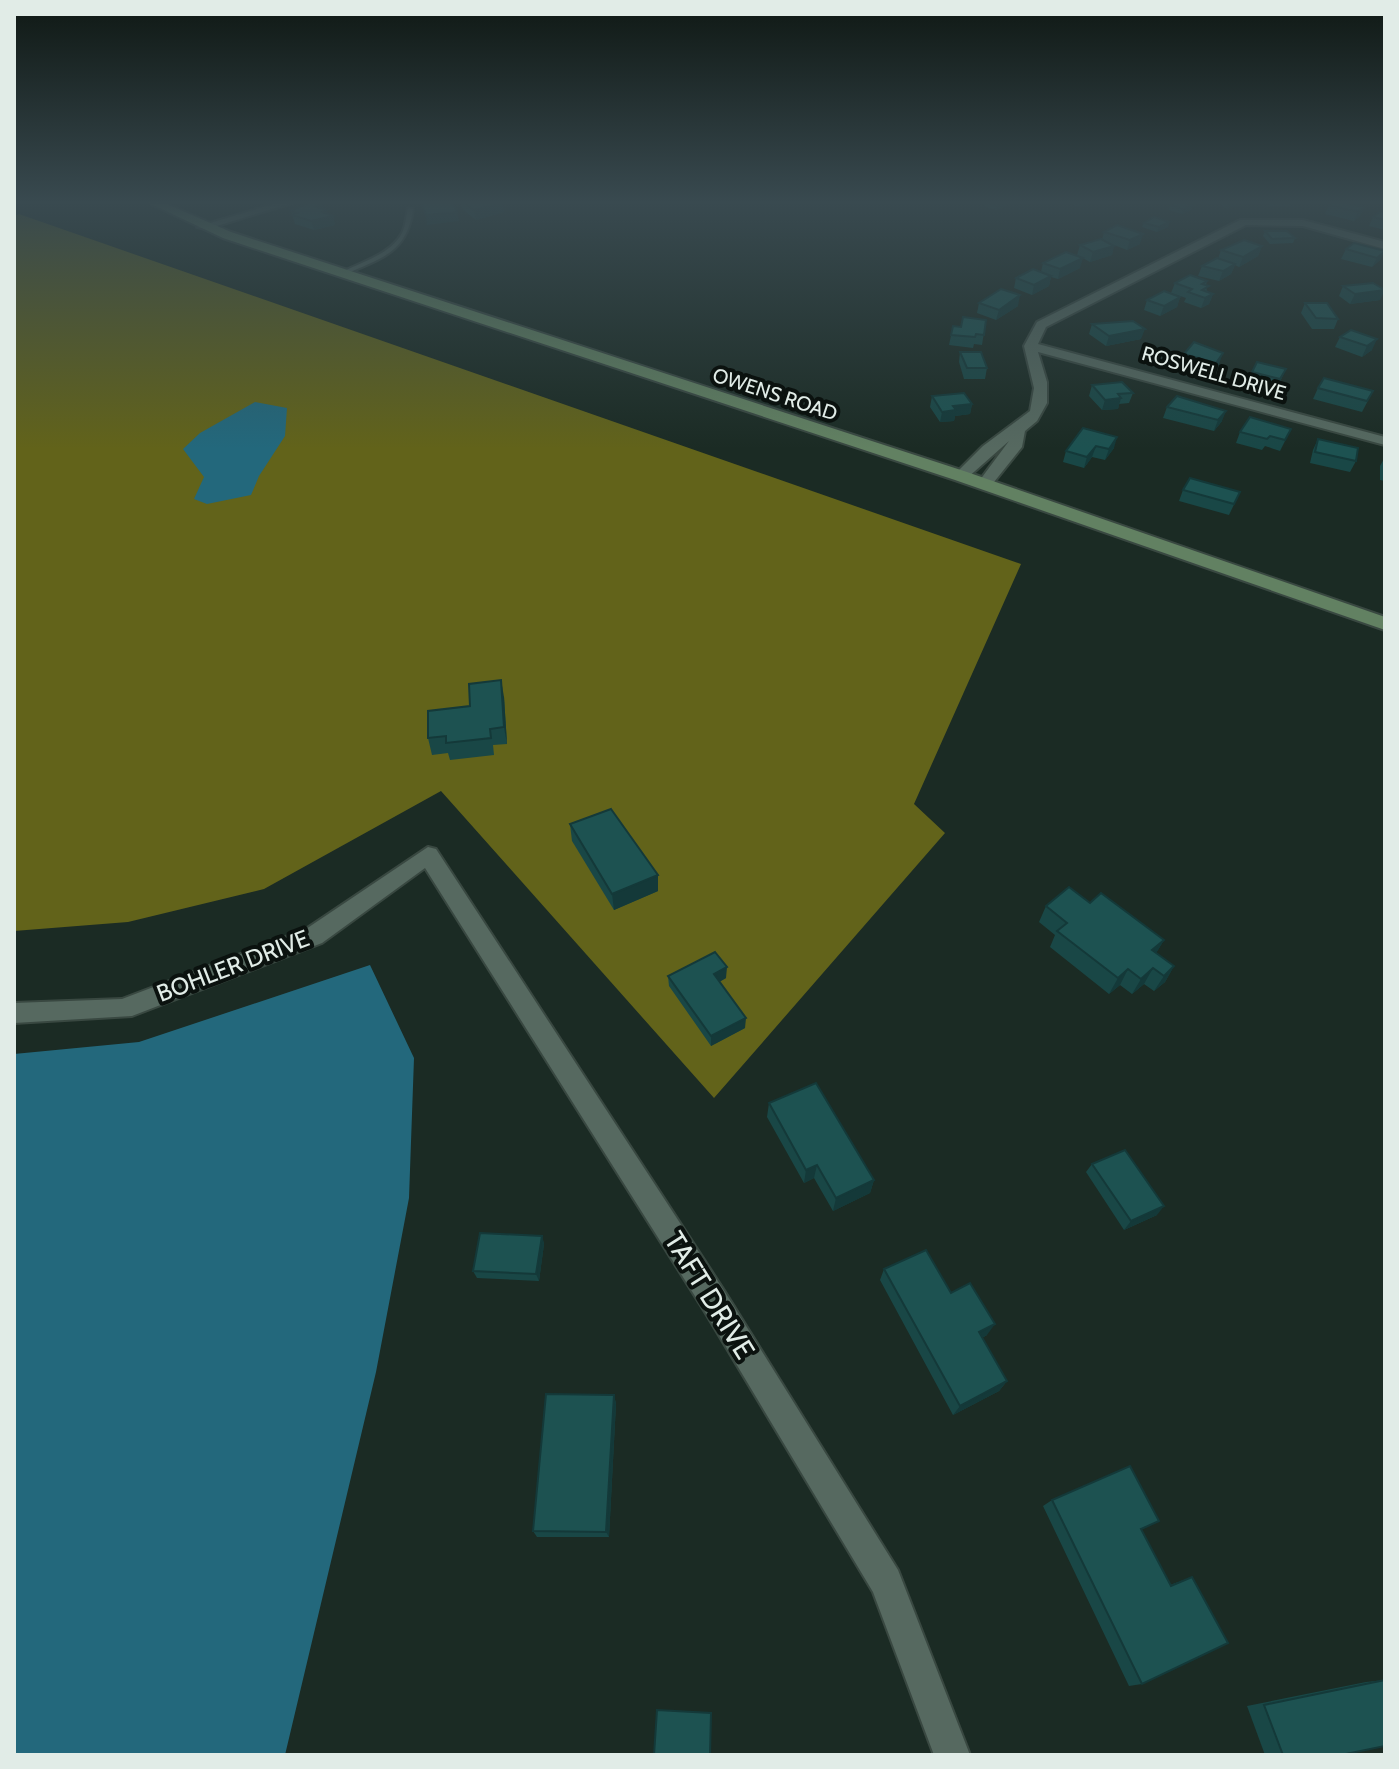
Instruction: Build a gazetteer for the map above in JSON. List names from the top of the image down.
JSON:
{
  "streets": {
    "street": [
      "ROSWELL DRIVE",
      "OWENS ROAD",
      "BOHLER DRIVE",
      "TAFT DRIVE"
    ]
  },
  "crossings": [
    ["BOHLER DRIVE", "TAFT DRIVE"]
  ]
}
